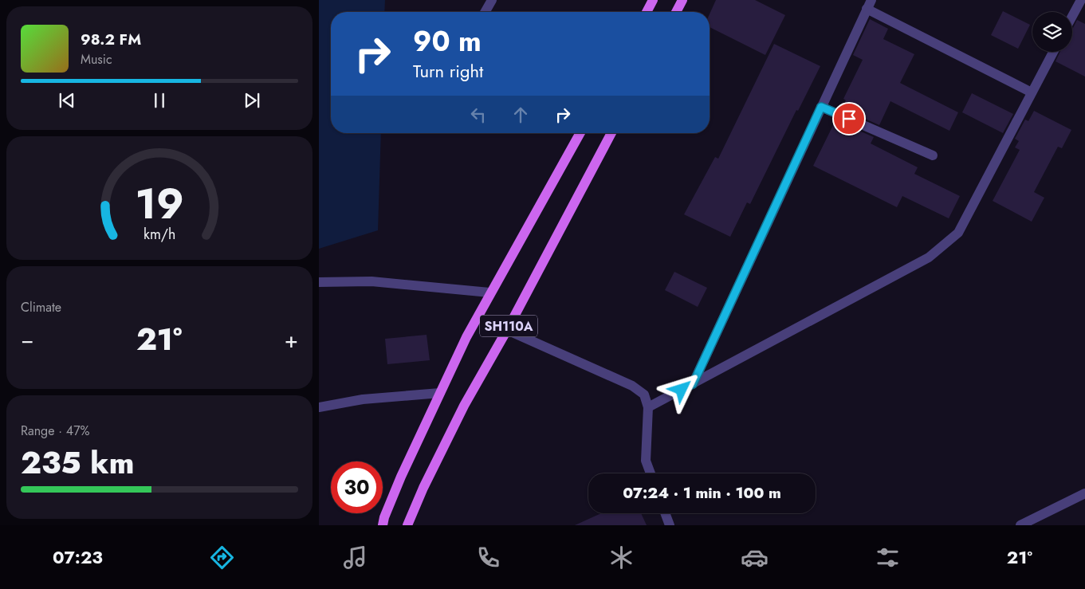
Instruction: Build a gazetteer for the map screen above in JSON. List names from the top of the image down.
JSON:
{
  "streets": {
    "main road": ["SH110A"]
  },
  "page": {
    "turn": ["90 m", "Turn right"],
    "song": ["98.2 FM", "Music"],
    "tile": [
      "Climate",
      ["Range · 47%", "235 km"]
    ],
    "heat": ["−", "21°", "+"],
    "limit": "30",
    "trip": "07:24 · 1 min · 100 m",
    "tabs": ["07:23", "21°"],
    "gauge": ["19", "km/h"]
  }
}
